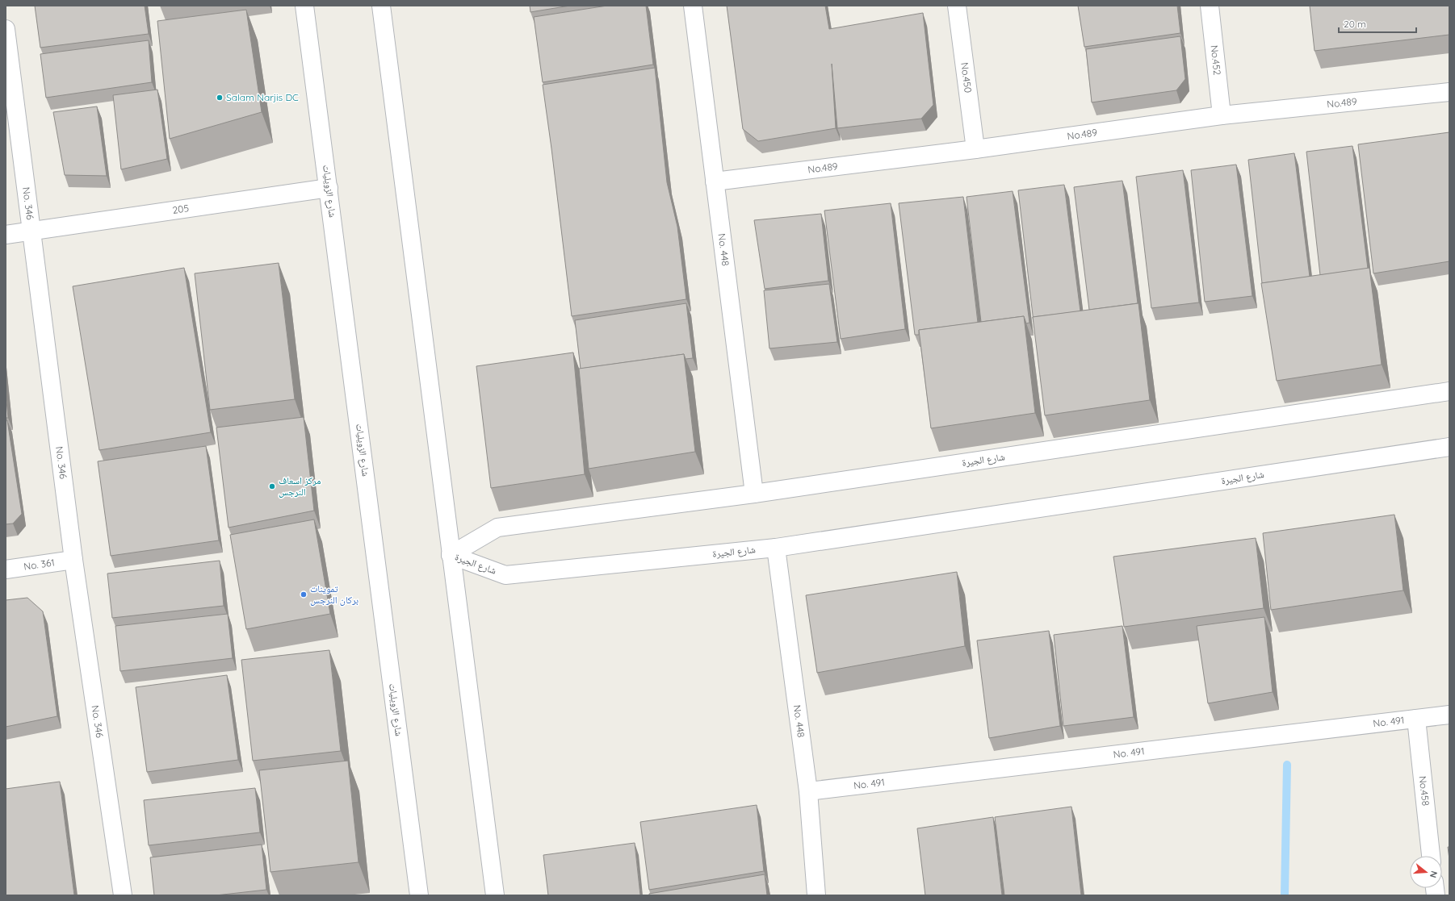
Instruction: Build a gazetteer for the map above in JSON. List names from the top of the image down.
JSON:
{
  "streets": {
    "street": [
      "No.452",
      "No.450",
      "No.489",
      "شارع الزويليات",
      "No. 346",
      "205",
      "No. 448",
      "شارع الجيرة",
      "No. 361",
      "No. 491",
      "No.458"
    ]
  },
  "crossings": [
    ["No.452", "No.489"],
    ["No.450", "No.489"],
    ["No.489", "No. 448"],
    ["شارع الزويليات", "205"],
    ["No. 346", "205"],
    ["No. 346", "No. 361"],
    ["No. 448", "شارع الجيرة"],
    ["No. 448", "No. 491"],
    ["No. 491", "No.458"]
  ],
  "places": ["Salam Narjis DC", "مركز اسعاف النرجس", "تموينات بركان النرجس"],
  "scale_bar": "20 m",
  "north": "right"
}
